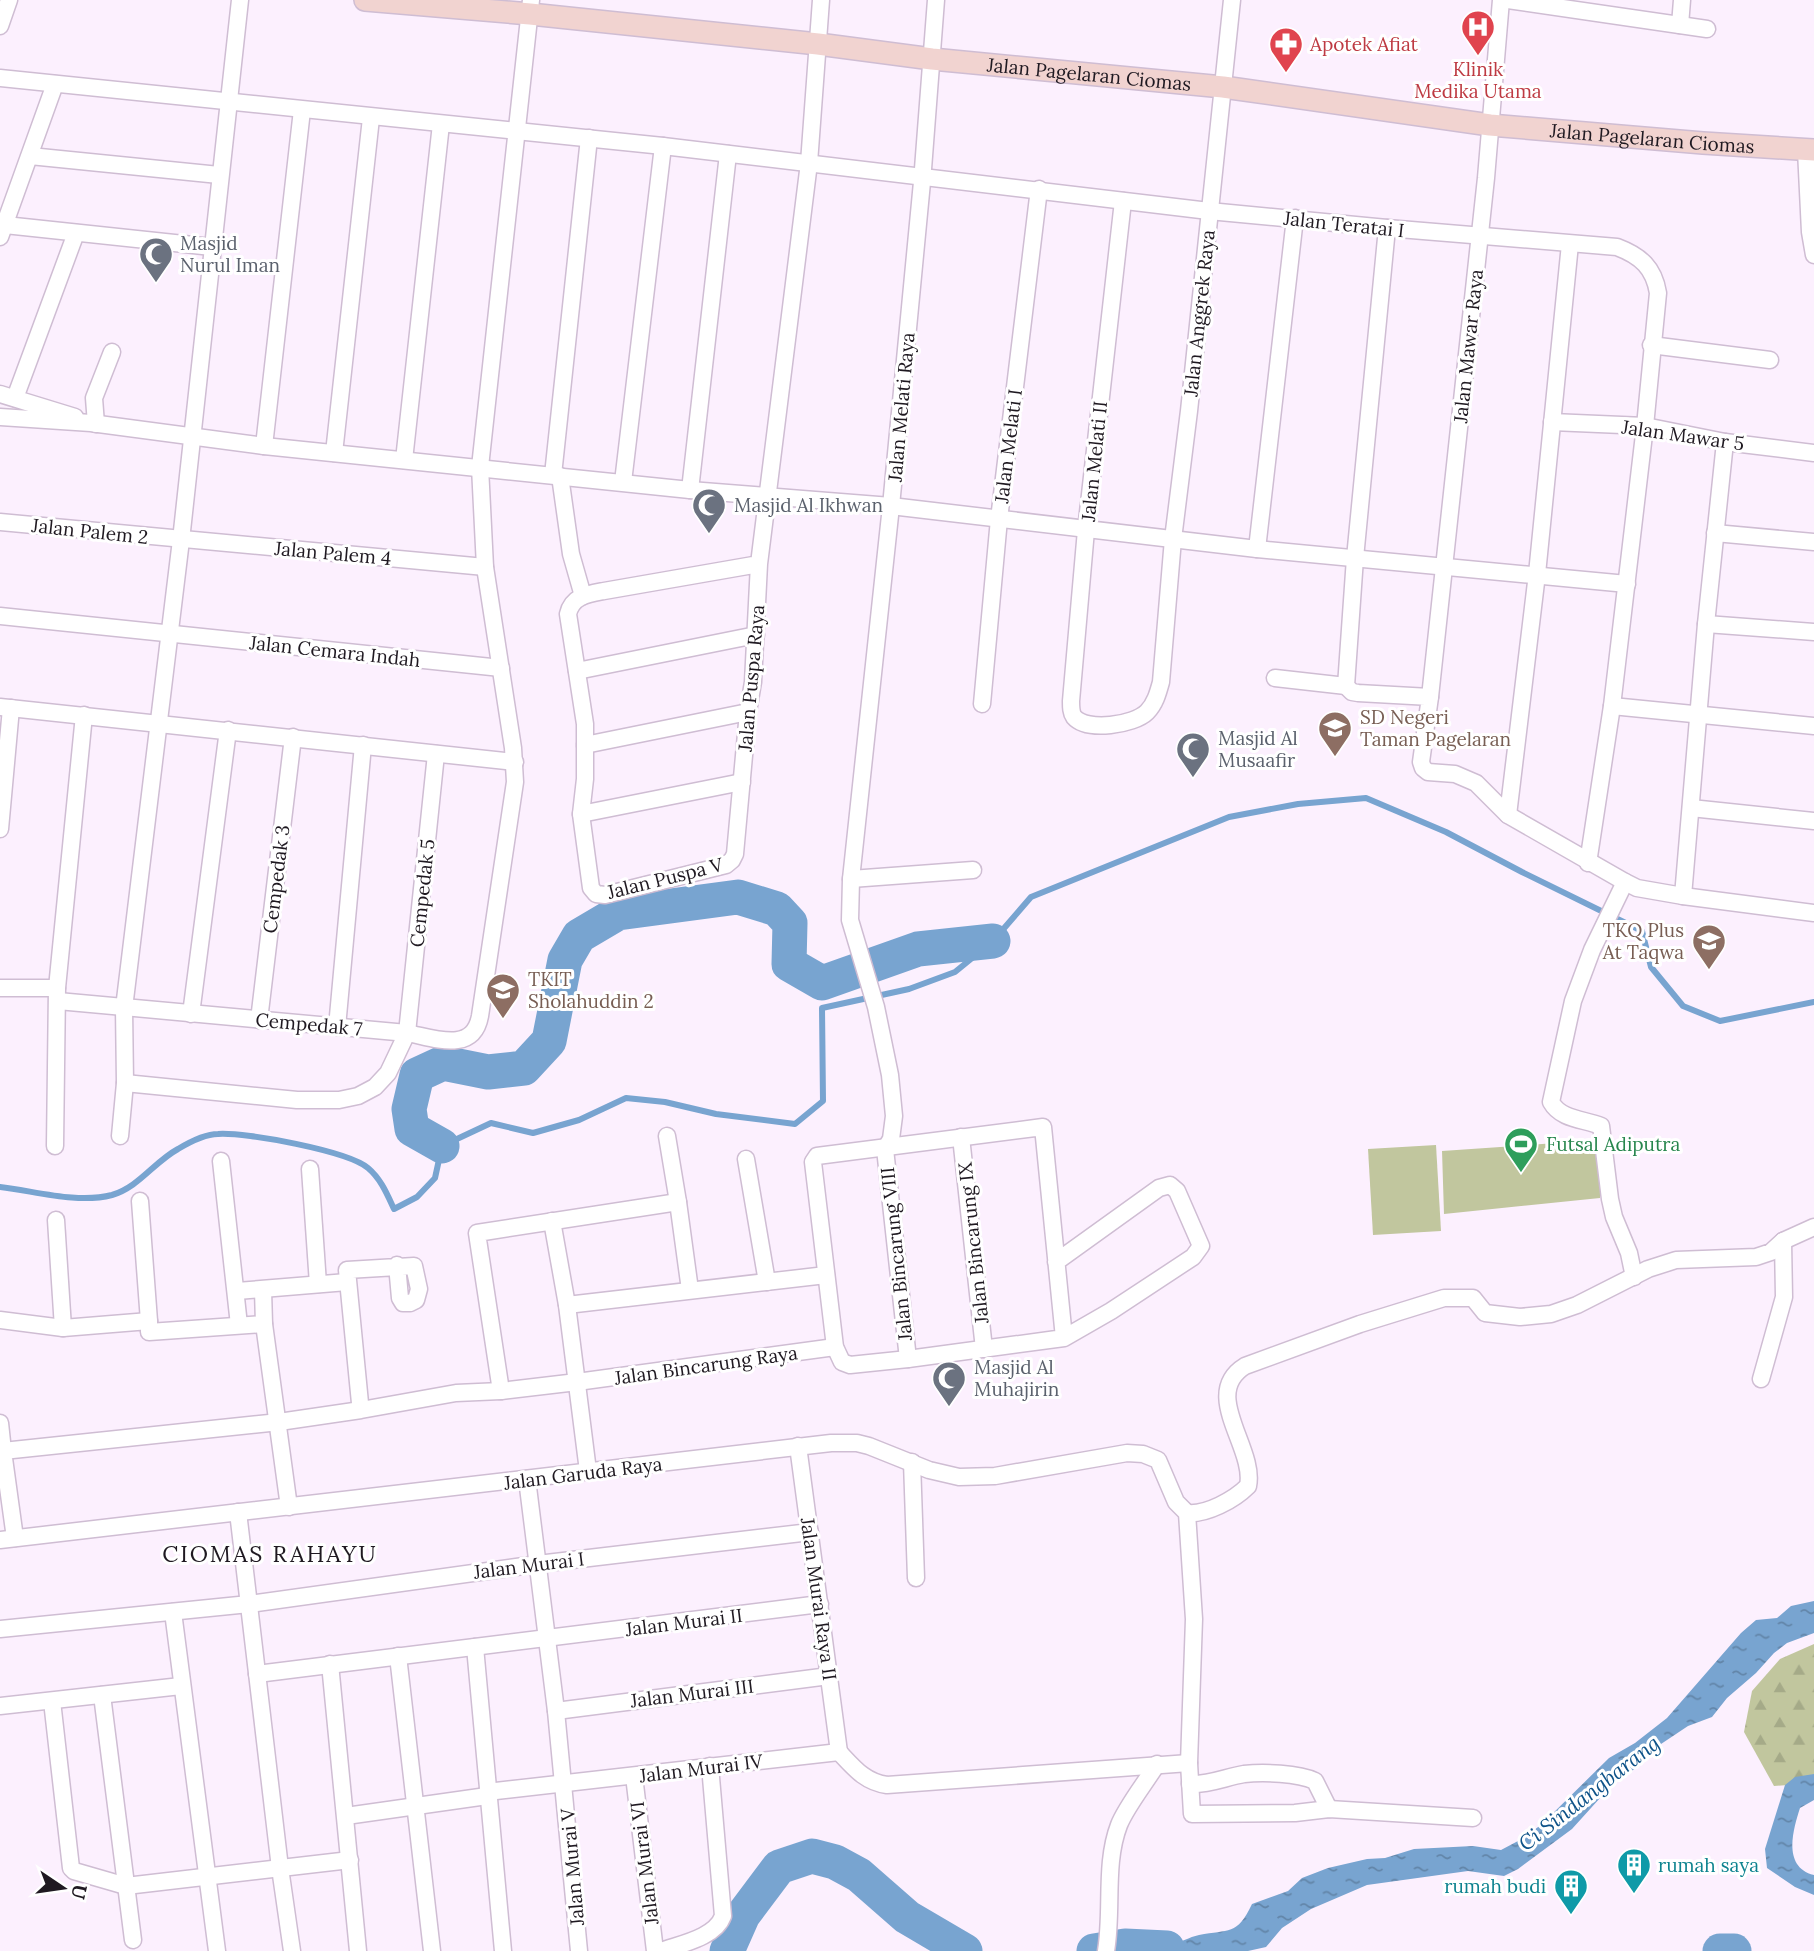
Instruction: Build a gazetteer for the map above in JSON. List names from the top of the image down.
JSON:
{
  "streets": {
    "main road": ["Jalan Pagelaran Ciomas"],
    "street": [
      "Jalan Teratai I",
      "Jalan Anggrek Raya",
      "Jalan Mawar Raya",
      "Jalan Melati Raya",
      "Jalan Mawar 5",
      "Jalan Melati I",
      "Jalan Melati II",
      "Jalan Palem 2",
      "Jalan Palem 4",
      "Jalan Cemara Indah",
      "Jalan Puspa Raya",
      "Jalan Puspa V",
      "Cempedak 3",
      "Cempedak 5",
      "Cempedak 7",
      "Jalan Bincarung IX",
      "Jalan Bincarung VIII",
      "Jalan Bincarung Raya",
      "Jalan Garuda Raya",
      "Jalan Murai I",
      "Jalan Murai Raya II",
      "Jalan Murai II",
      "Jalan Murai III",
      "Jalan Murai IV",
      "Jalan Murai VI",
      "Jalan Murai V"
    ]
  },
  "crossings": [
    ["Jalan Pagelaran Ciomas", "Jalan Anggrek Raya"],
    ["Jalan Pagelaran Ciomas", "Jalan Mawar Raya"],
    ["Jalan Pagelaran Ciomas", "Jalan Melati Raya"],
    ["Jalan Pagelaran Ciomas", "Jalan Puspa Raya"],
    ["Jalan Teratai I", "Jalan Anggrek Raya"],
    ["Jalan Teratai I", "Jalan Mawar Raya"],
    ["Jalan Teratai I", "Jalan Melati Raya"],
    ["Jalan Teratai I", "Jalan Mawar 5"],
    ["Jalan Teratai I", "Jalan Melati I"],
    ["Jalan Teratai I", "Jalan Melati II"],
    ["Jalan Teratai I", "Jalan Puspa Raya"],
    ["Jalan Anggrek Raya", "Jalan Melati II"],
    ["Jalan Melati Raya", "Jalan Bincarung VIII"],
    ["Jalan Palem 2", "Jalan Palem 4"],
    ["Jalan Puspa Raya", "Jalan Puspa V"],
    ["Cempedak 3", "Cempedak 7"],
    ["Cempedak 5", "Cempedak 7"],
    ["Jalan Garuda Raya", "Jalan Murai Raya II"],
    ["Jalan Garuda Raya", "Jalan Murai V"],
    ["Jalan Murai I", "Jalan Murai Raya II"],
    ["Jalan Murai I", "Jalan Murai V"],
    ["Jalan Murai Raya II", "Jalan Murai II"],
    ["Jalan Murai Raya II", "Jalan Murai III"],
    ["Jalan Murai Raya II", "Jalan Murai IV"],
    ["Jalan Murai II", "Jalan Murai V"],
    ["Jalan Murai III", "Jalan Murai V"],
    ["Jalan Murai IV", "Jalan Murai VI"],
    ["Jalan Murai IV", "Jalan Murai V"]
  ],
  "districts": ["CIOMAS RAHAYU"],
  "water": ["Ci Sindangbarang"],
  "places": {
    "hospital": ["Klinik Medika Utama"],
    "pharmacy": ["Apotek Afiat"],
    "mosque": [
      "Masjid Nurul Iman",
      "Masjid Al Ikhwan",
      "Masjid Al Musaafir",
      "Masjid Al Muhajirin"
    ],
    "school or university": ["SD Negeri Taman Pagelaran", "TKQ Plus At Taqwa", "TKIT Sholahuddin 2"],
    "sports": ["Futsal Adiputra"],
    "building": ["rumah saya", "rumah budi"]
  },
  "north": "right"
}
